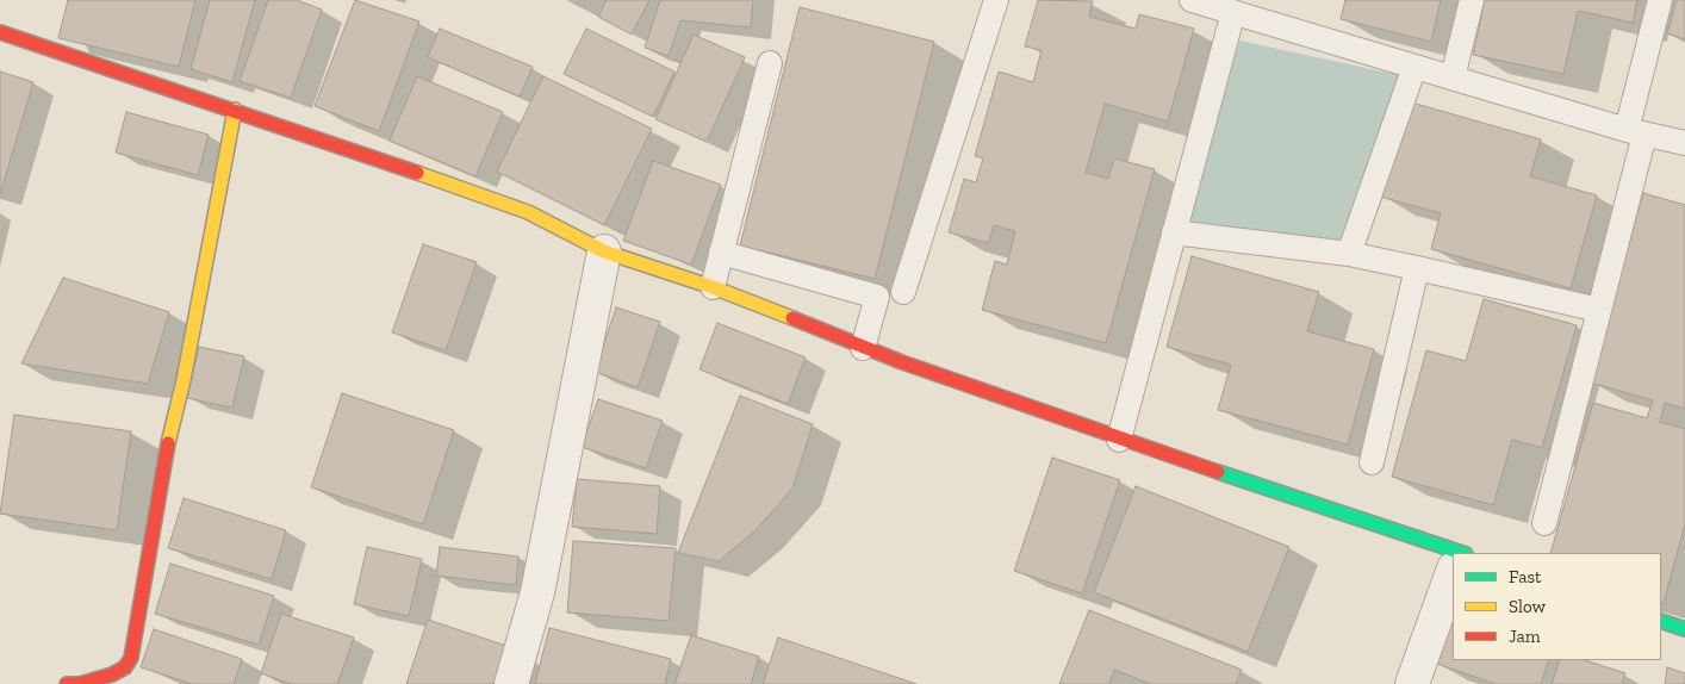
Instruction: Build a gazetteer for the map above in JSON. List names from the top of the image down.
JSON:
{
  "legend": ["Fast", "Slow", "Jam"]
}
